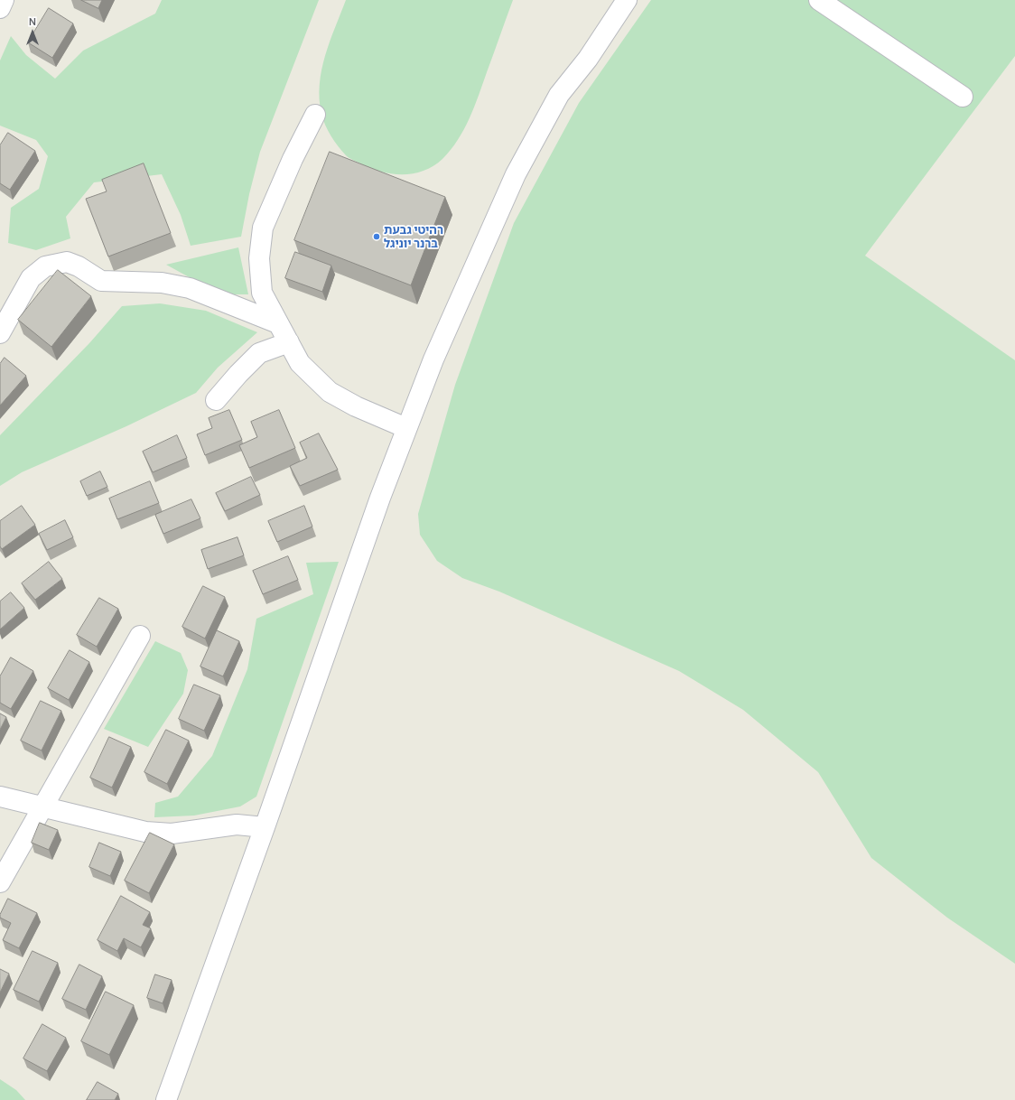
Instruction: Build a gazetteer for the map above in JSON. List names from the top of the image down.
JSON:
{
  "places": ["רהיטי גבעת ברנר יוניגל"],
  "north": "top"
}
